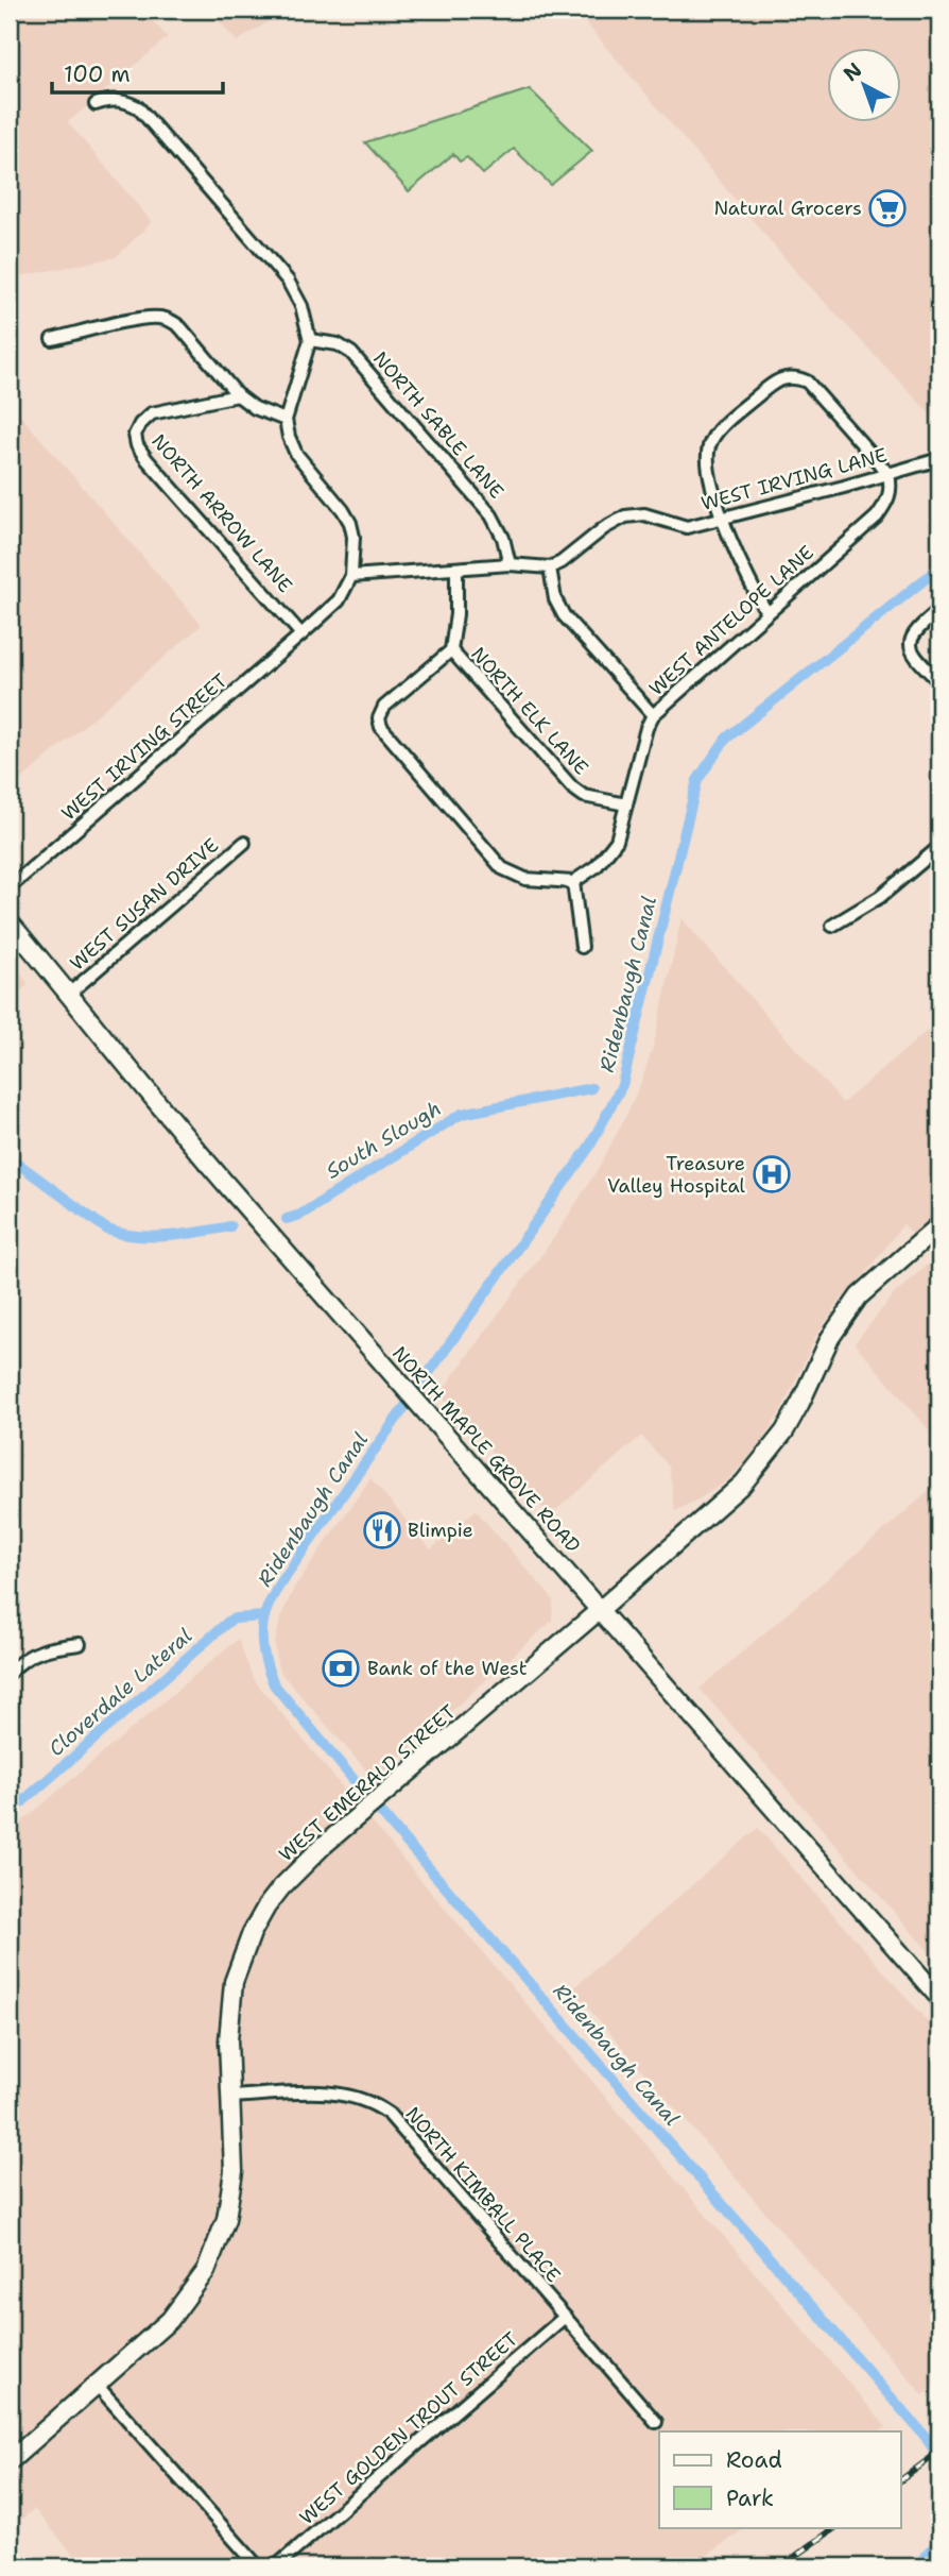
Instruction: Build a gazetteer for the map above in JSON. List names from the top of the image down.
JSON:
{
  "streets": {
    "main road": ["NORTH MAPLE GROVE ROAD", "WEST EMERALD STREET"],
    "street": [
      "NORTH SABLE LANE",
      "WEST IRVING LANE",
      "NORTH ARROW LANE",
      "WEST ANTELOPE LANE",
      "NORTH ELK LANE",
      "WEST IRVING STREET",
      "WEST SUSAN DRIVE",
      "NORTH KIMBALL PLACE",
      "WEST GOLDEN TROUT STREET"
    ]
  },
  "crossings": [
    ["WEST IRVING LANE", "WEST ANTELOPE LANE"],
    ["NORTH ARROW LANE", "WEST IRVING STREET"],
    ["WEST ANTELOPE LANE", "NORTH ELK LANE"],
    ["WEST SUSAN DRIVE", "NORTH MAPLE GROVE ROAD"],
    ["NORTH MAPLE GROVE ROAD", "WEST EMERALD STREET"],
    ["WEST EMERALD STREET", "NORTH KIMBALL PLACE"],
    ["NORTH KIMBALL PLACE", "WEST GOLDEN TROUT STREET"]
  ],
  "water": ["Ridenbaugh Canal", "South Slough", "Cloverdale Lateral"],
  "places": {
    "supermarket": ["Natural Grocers"],
    "hospital": ["Treasure Valley Hospital"],
    "restaurant": ["Blimpie"],
    "bank": ["Bank of the West"]
  },
  "legend": ["Road", "Park"],
  "scale_bar": "100 m",
  "north": "top left"
}
